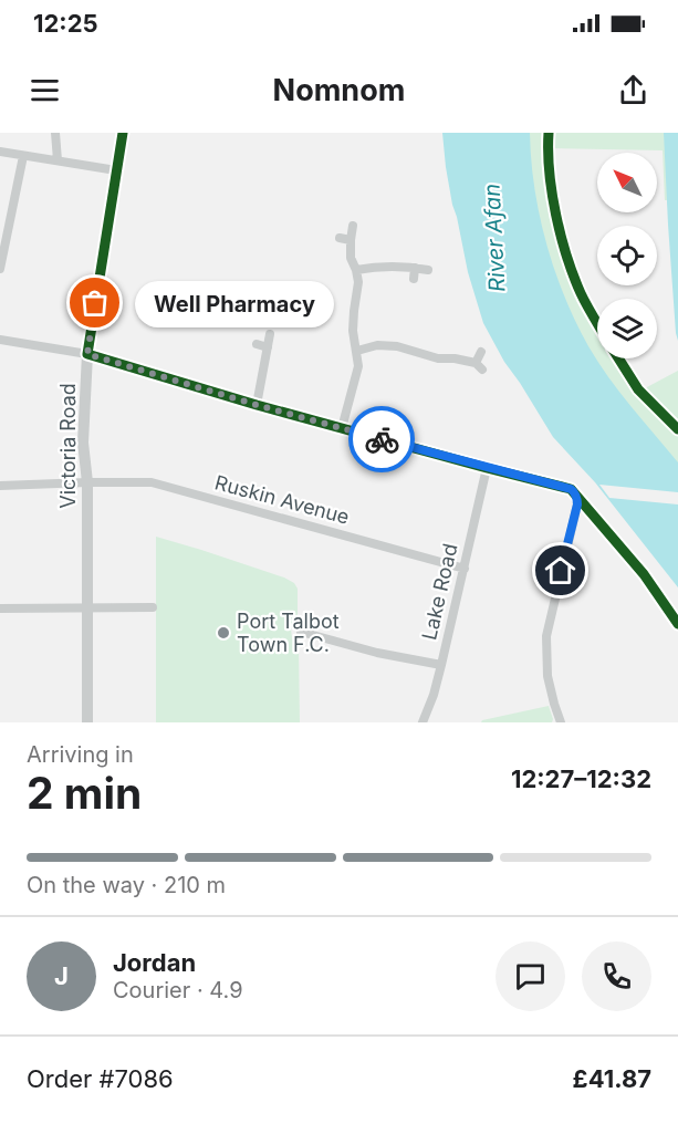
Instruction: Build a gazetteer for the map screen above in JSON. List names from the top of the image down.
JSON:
{
  "streets": {
    "street": ["Victoria Road", "Ruskin Avenue", "Lake Road"]
  },
  "crossings": [
    ["Victoria Road", "Ruskin Avenue"],
    ["Ruskin Avenue", "Lake Road"]
  ],
  "water": ["River Afan"],
  "places": ["Well Pharmacy", "Port Talbot Town F.C."],
  "north": "top left",
  "page": {
    "status": "12:25",
    "header": "Nomnom",
    "bubble": "Well Pharmacy",
    "heading": ["2 min", "Arriving in", "12:27–12:32"],
    "panel": [
      "Jordan",
      "Courier · 4.9",
      "Order #7086",
      "£41.87"
    ],
    "bar": "On the way · 210 m",
    "round": "J"
  }
}
